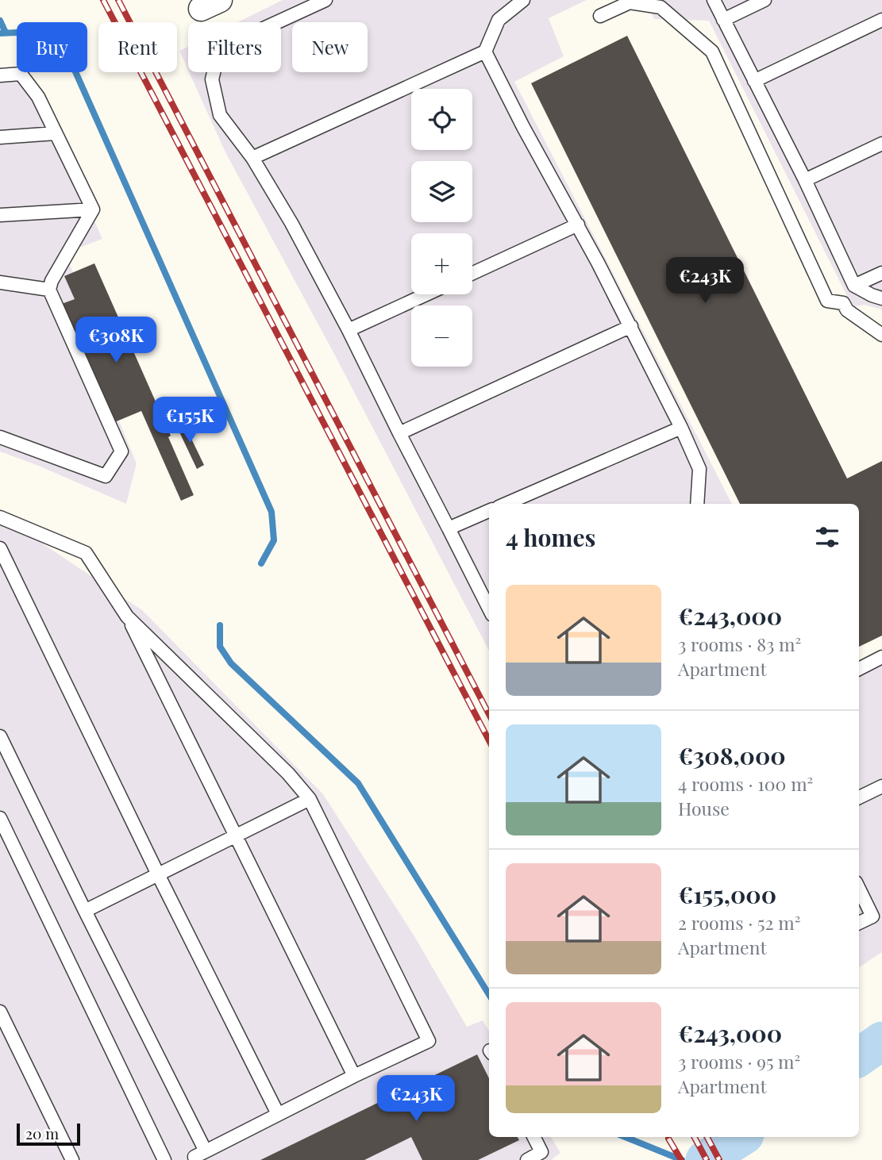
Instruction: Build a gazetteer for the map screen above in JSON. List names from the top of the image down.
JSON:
{
  "scale_bar": "20 m",
  "page": {
    "chip": [
      "Buy",
      "Rent",
      "Filters",
      "New"
    ],
    "map_buttons": ["+", "−"],
    "price": [
      "€243K",
      "€308K",
      "€155K",
      "€243K"
    ],
    "heading": "4 homes",
    "list": [
      {
        "name": "€243,000",
        "note": "3 rooms · 83 m² · Apartment"
      },
      {
        "name": "€308,000",
        "note": "4 rooms · 100 m² · House"
      },
      {
        "name": "€155,000",
        "note": "2 rooms · 52 m² · Apartment"
      },
      {
        "name": "€243,000",
        "note": "3 rooms · 95 m² · Apartment"
      }
    ],
    "scale": "20 m"
  }
}
